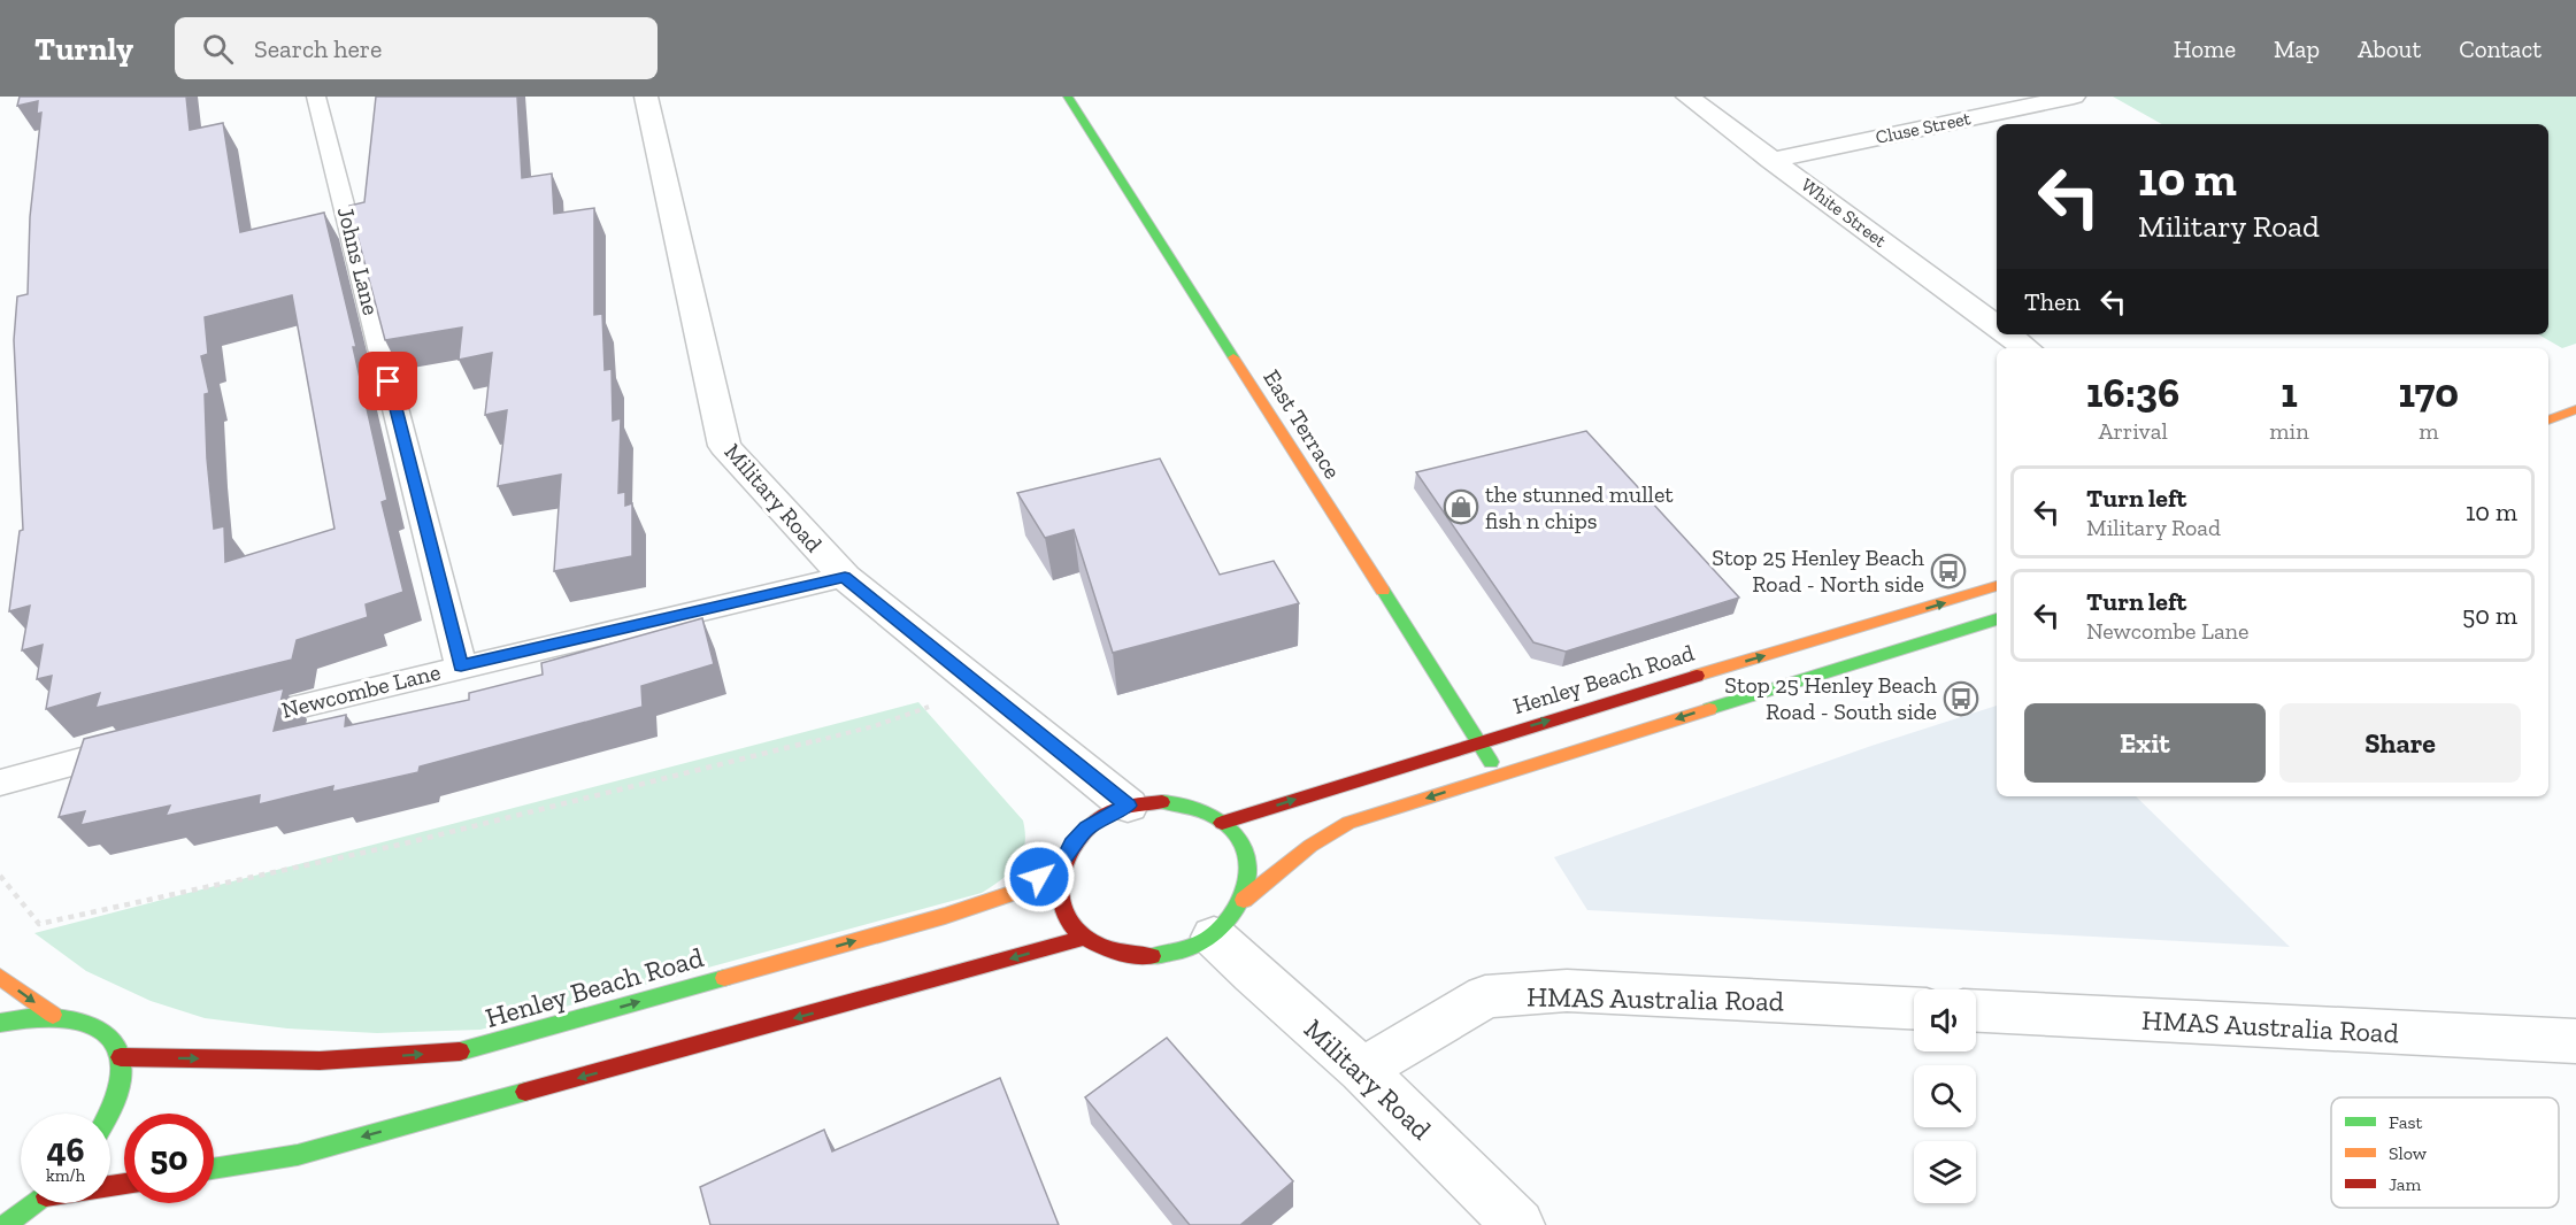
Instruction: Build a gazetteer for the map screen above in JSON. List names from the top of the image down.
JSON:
{
  "streets": {
    "main road": ["East Terrace", "Henley Beach Road"],
    "street": [
      "Cluse Street",
      "White Street",
      "Military Road",
      "HMAS Australia Road"
    ],
    "lane": ["Johns Lane", "Newcombe Lane"]
  },
  "crossings": [
    ["Cluse Street", "White Street"],
    ["Johns Lane", "Newcombe Lane"],
    ["East Terrace", "Henley Beach Road"],
    ["Military Road", "Henley Beach Road"],
    ["Military Road", "Newcombe Lane"],
    ["Military Road", "HMAS Australia Road"]
  ],
  "places": {
    "shop": ["the stunned mullet fish n chips"],
    "bus stop": ["Stop 25 Henley Beach Road - North side", "Stop 25 Henley Beach Road - South side"]
  },
  "legend": ["Fast", "Slow", "Jam"],
  "page": {
    "header": "Turnly",
    "search": "Search here",
    "nav": [
      "Home",
      "Map",
      "About",
      "Contact"
    ],
    "turn": ["10 m", "Military Road"],
    "then": "Then",
    "eta": [
      "16:36",
      "Arrival",
      "1",
      "min",
      "170",
      "m"
    ],
    "list": [
      {
        "name": "Turn left",
        "note": "Military Road",
        "value": "10 m"
      },
      {
        "name": "Turn left",
        "note": "Newcombe Lane",
        "value": "50 m"
      }
    ],
    "buttons": ["Exit", "Share"],
    "speed": "46 km/h",
    "limit": "50"
  }
}
